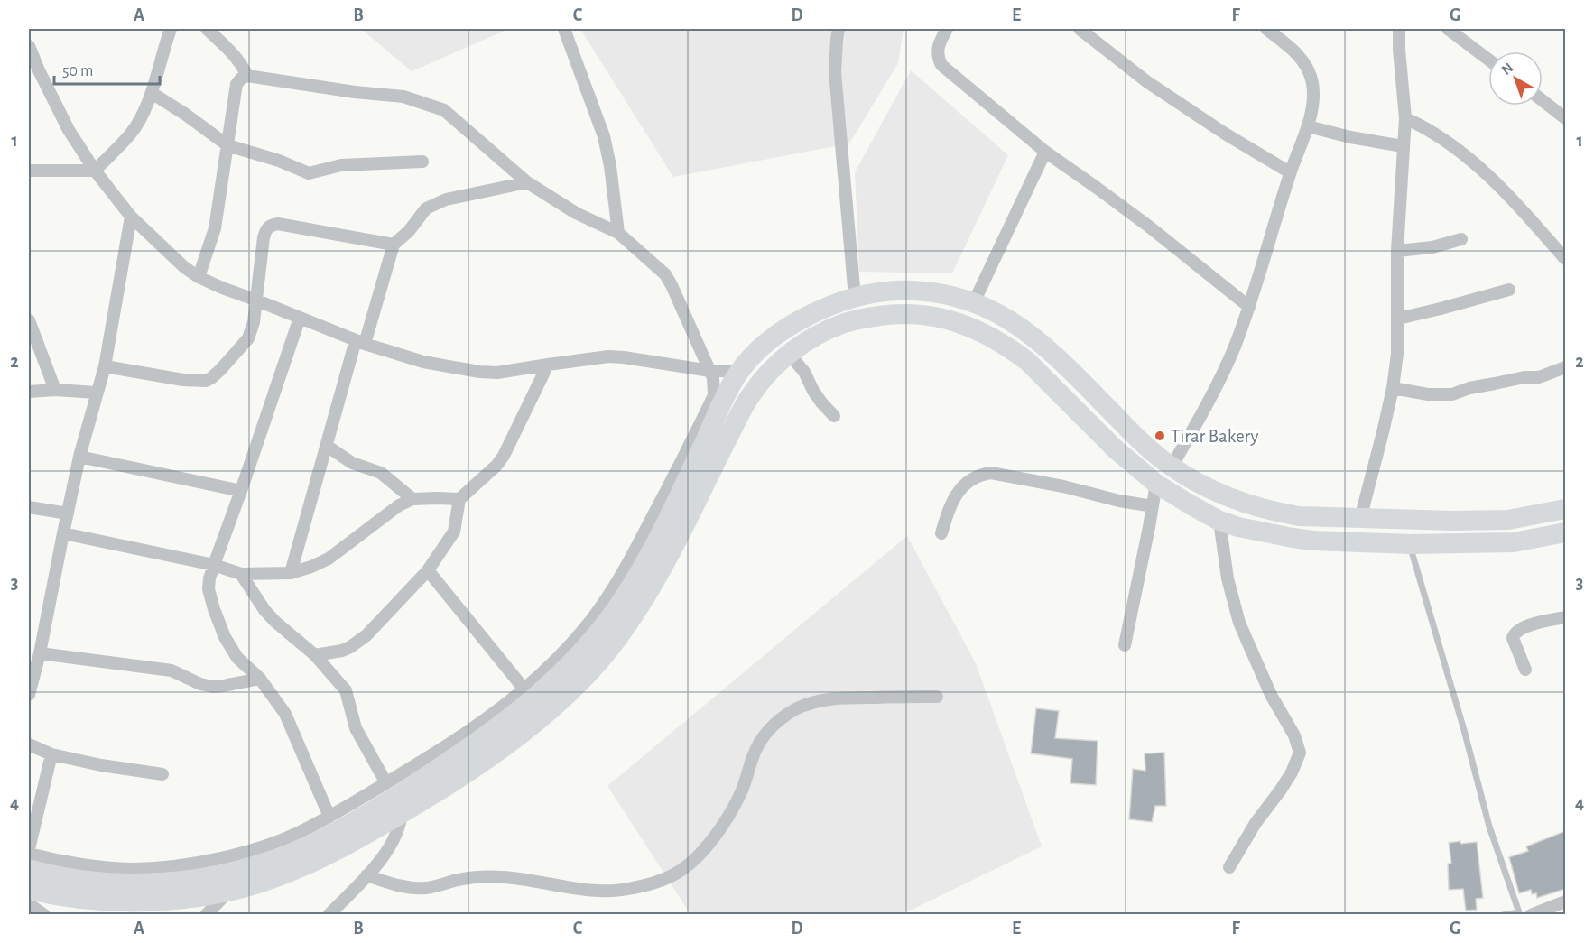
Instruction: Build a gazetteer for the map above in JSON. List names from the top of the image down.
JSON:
{
  "places": ["Tirar Bakery"],
  "scale_bar": "50 m",
  "north": "top left",
  "grid": {
    "columns": [
      "A",
      "B",
      "C",
      "D",
      "E",
      "F",
      "G"
    ],
    "rows": [
      "1",
      "2",
      "3",
      "4"
    ]
  }
}
